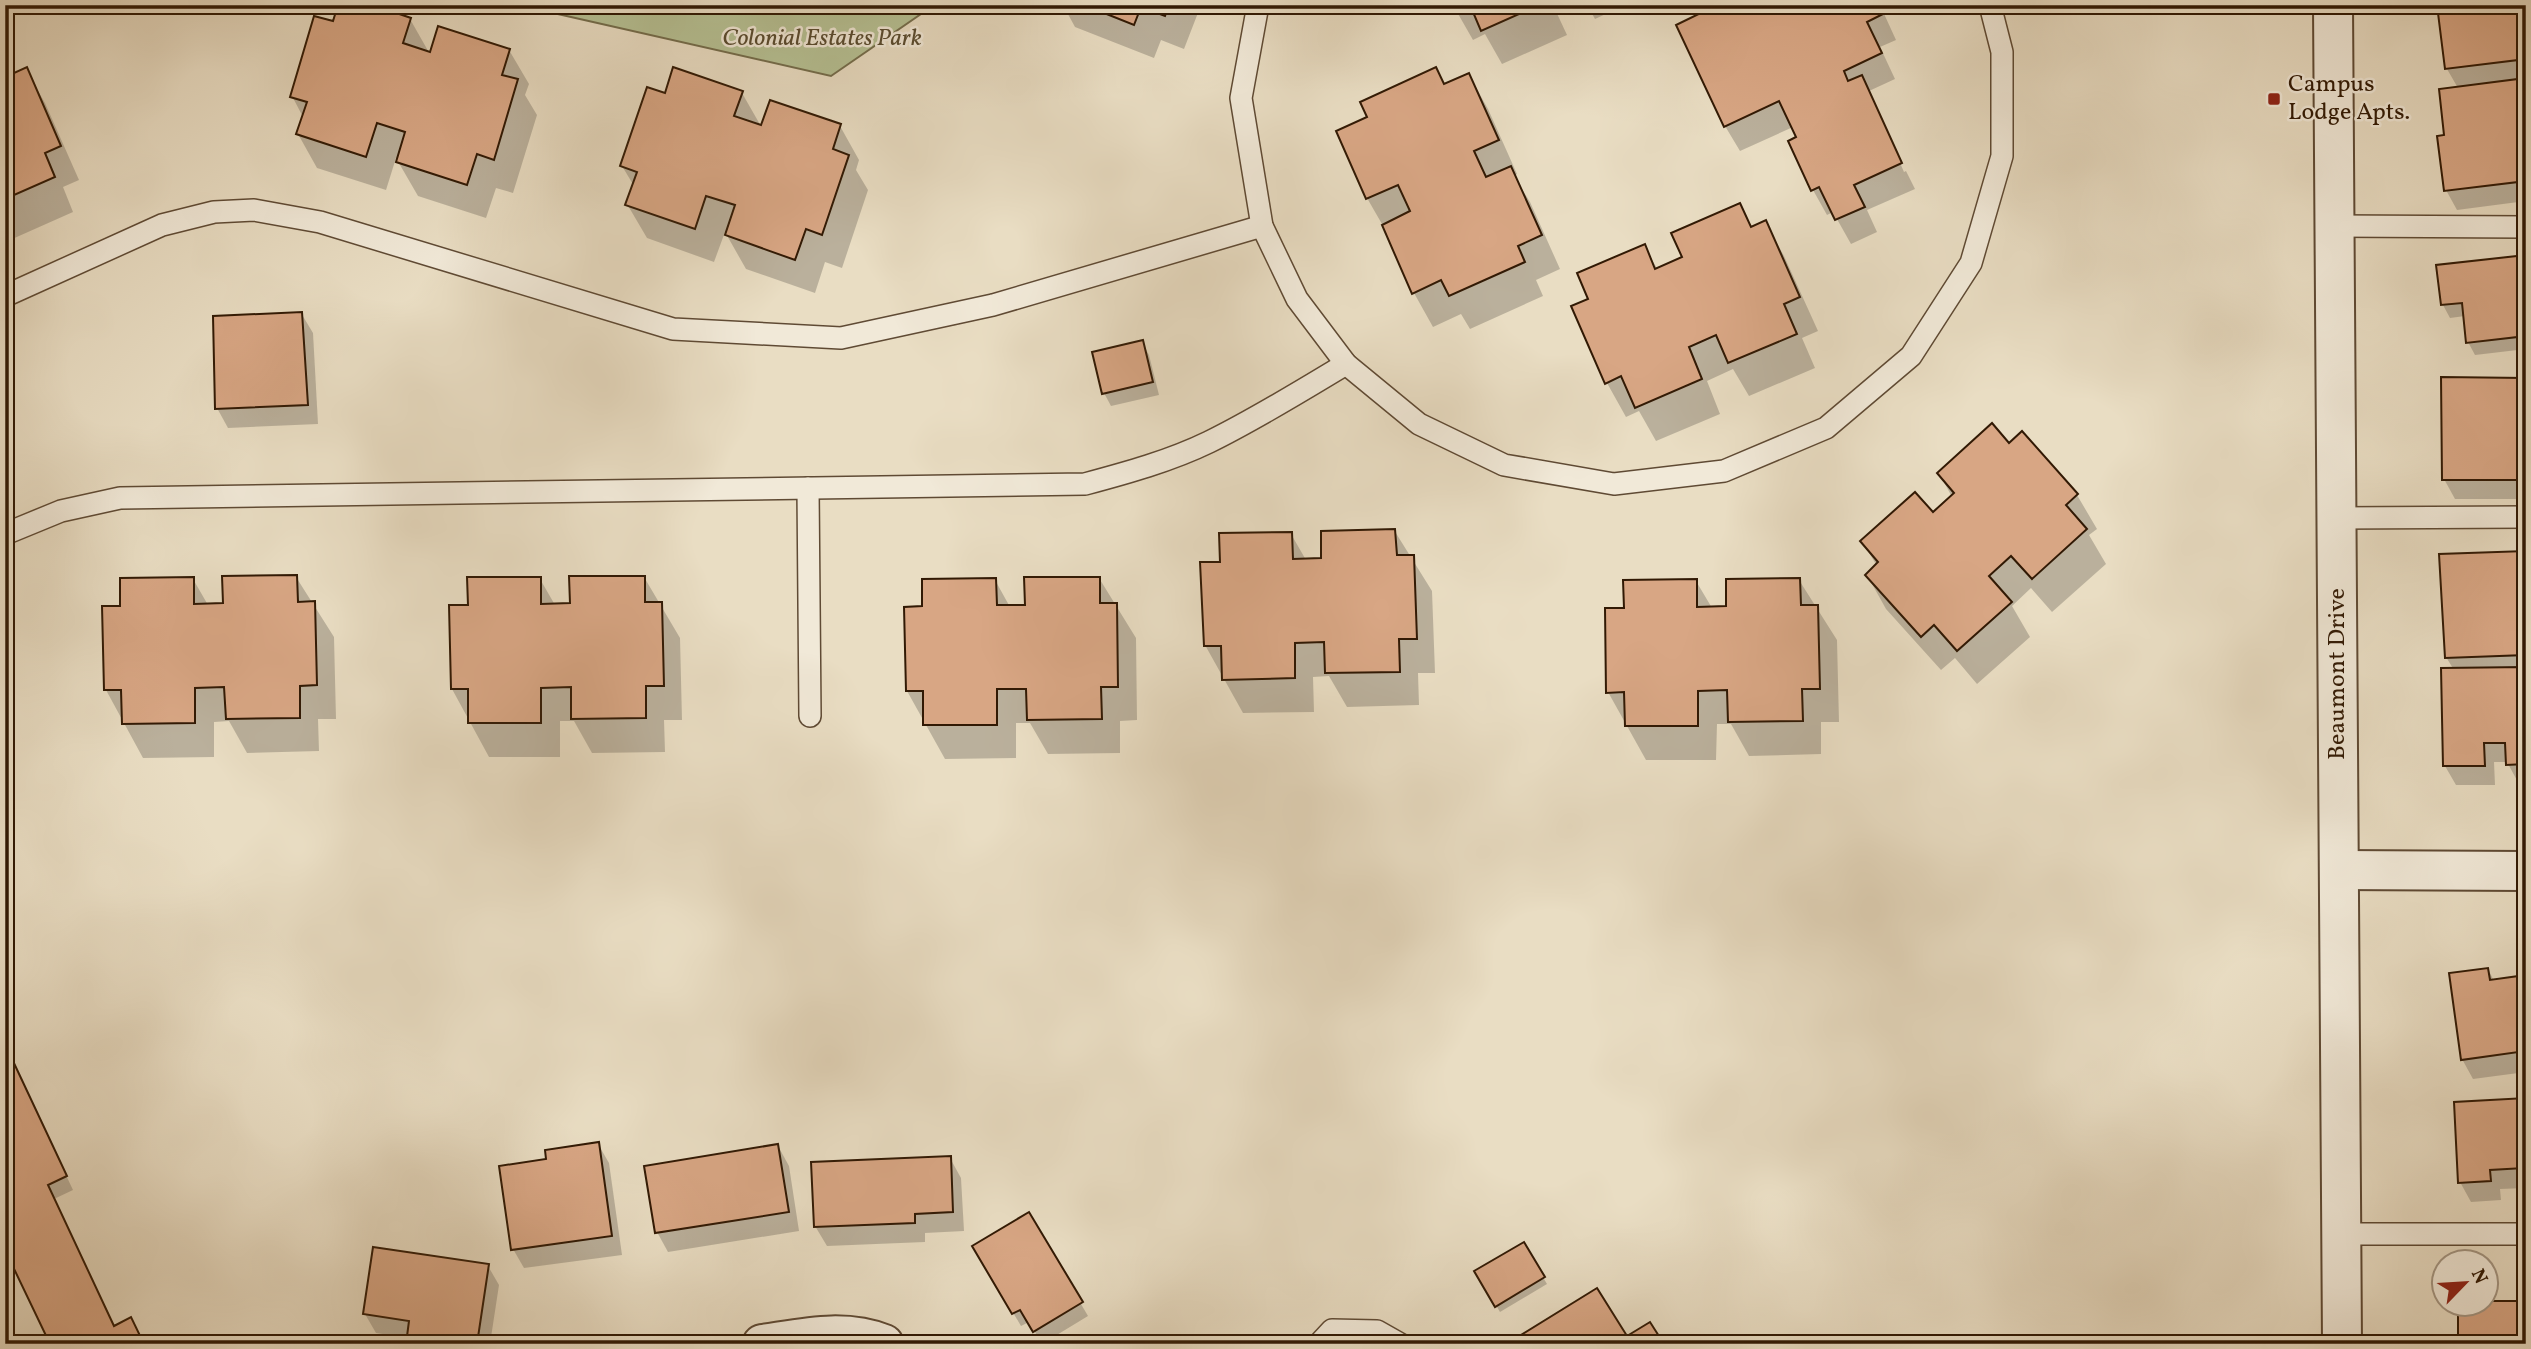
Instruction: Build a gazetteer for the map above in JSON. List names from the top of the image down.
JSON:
{
  "streets": {
    "street": ["Beaumont Drive"]
  },
  "parks": ["Colonial Estates Park"],
  "places": {
    "transit": ["Campus Lodge Apts."]
  },
  "north": "top right"
}
